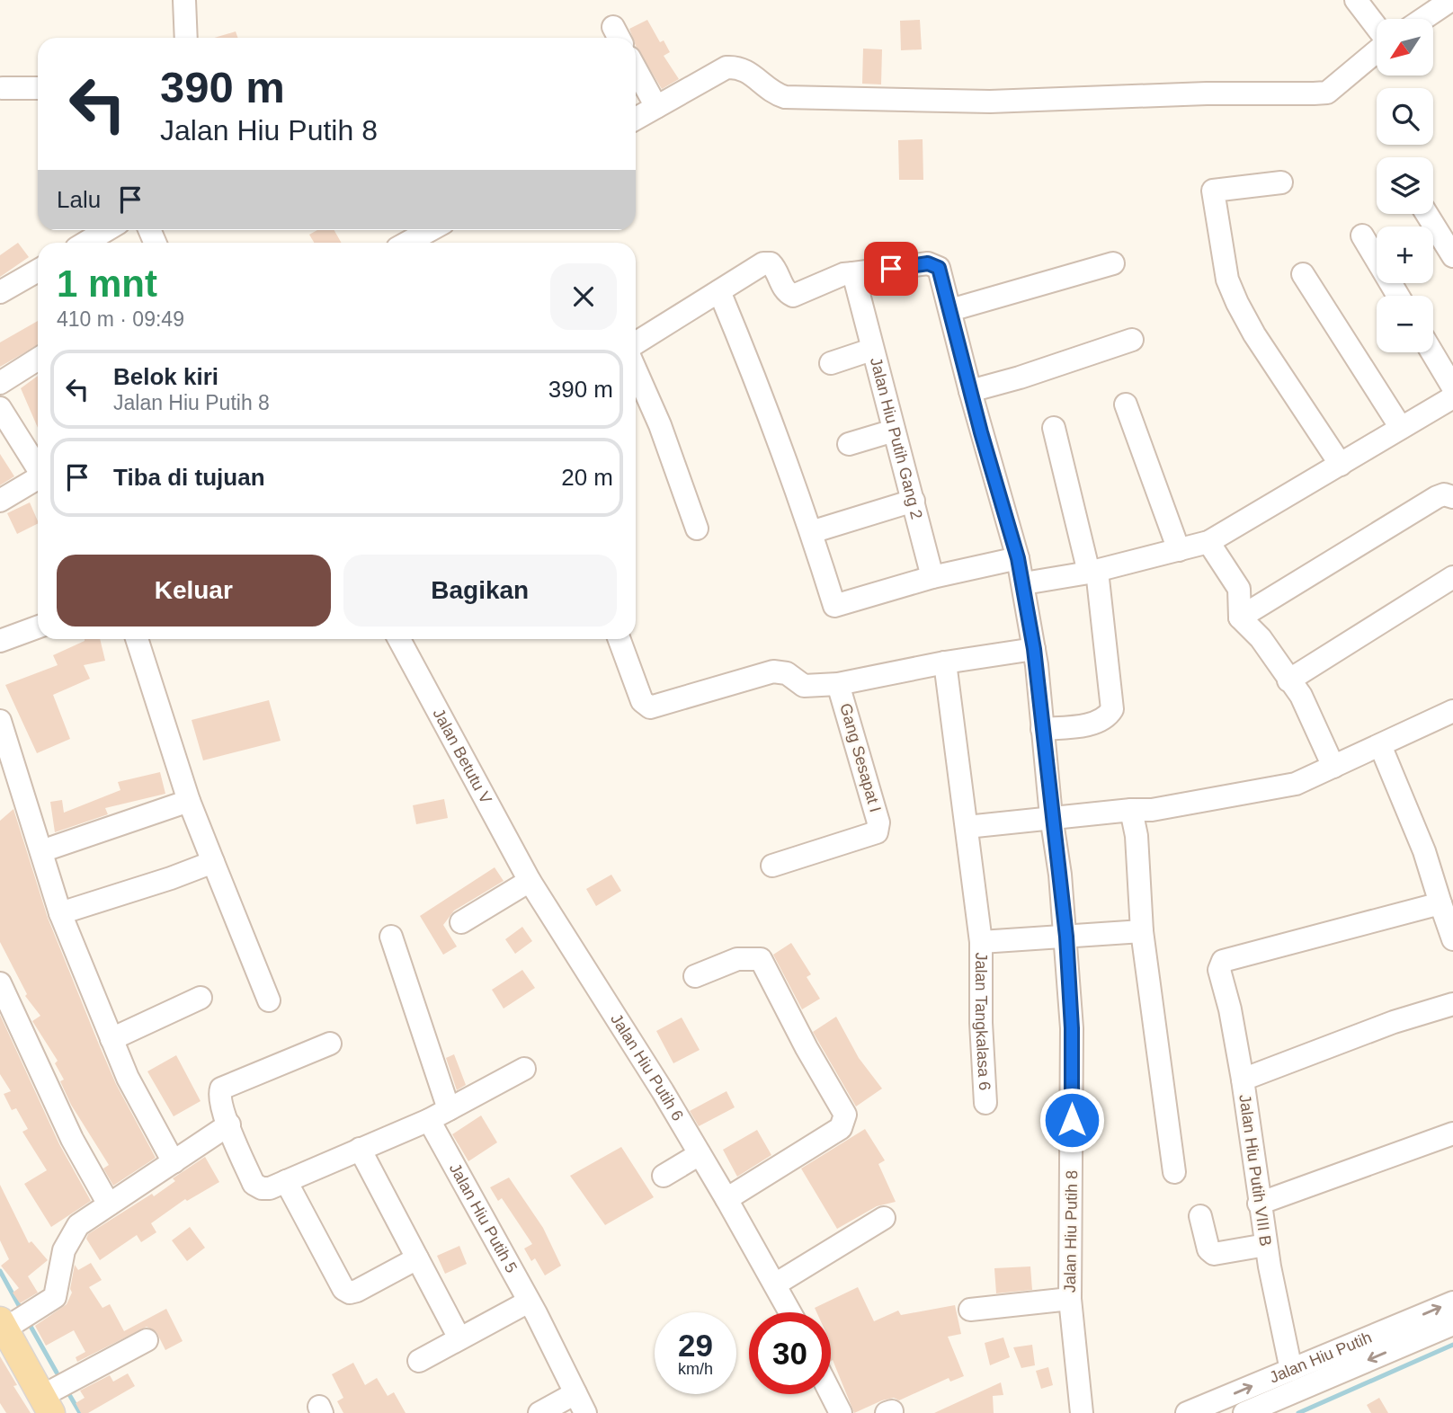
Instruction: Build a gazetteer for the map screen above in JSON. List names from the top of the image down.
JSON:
{
  "streets": {
    "street": [
      "Jalan Hiu Putih Gang 2",
      "Jalan Betutu V",
      "Gang Sesapat I",
      "Jalan Tangkalasa 6",
      "Jalan Hiu Putih 6",
      "Jalan Hiu Putih VIII B",
      "Jalan Hiu Putih 5",
      "Jalan Hiu Putih 8",
      "Jalan Hiu Putih"
    ]
  },
  "crossings": [
    ["Jalan Hiu Putih Gang 2", "Jalan Hiu Putih 8"],
    ["Jalan Betutu V", "Jalan Hiu Putih 6"],
    ["Jalan Hiu Putih VIII B", "Jalan Hiu Putih"]
  ],
  "north": "bottom left",
  "page": {
    "map_buttons": ["+", "−"],
    "turn": ["390 m", "Jalan Hiu Putih 8"],
    "then": "Lalu",
    "heading": ["1 mnt", "410 m · 09:49"],
    "list": [
      {
        "name": "Belok kiri",
        "note": "Jalan Hiu Putih 8",
        "value": "390 m"
      },
      {
        "name": "Tiba di tujuan",
        "value": "20 m"
      }
    ],
    "buttons": ["Keluar", "Bagikan"],
    "speed": "29 km/h",
    "limit": "30"
  }
}
